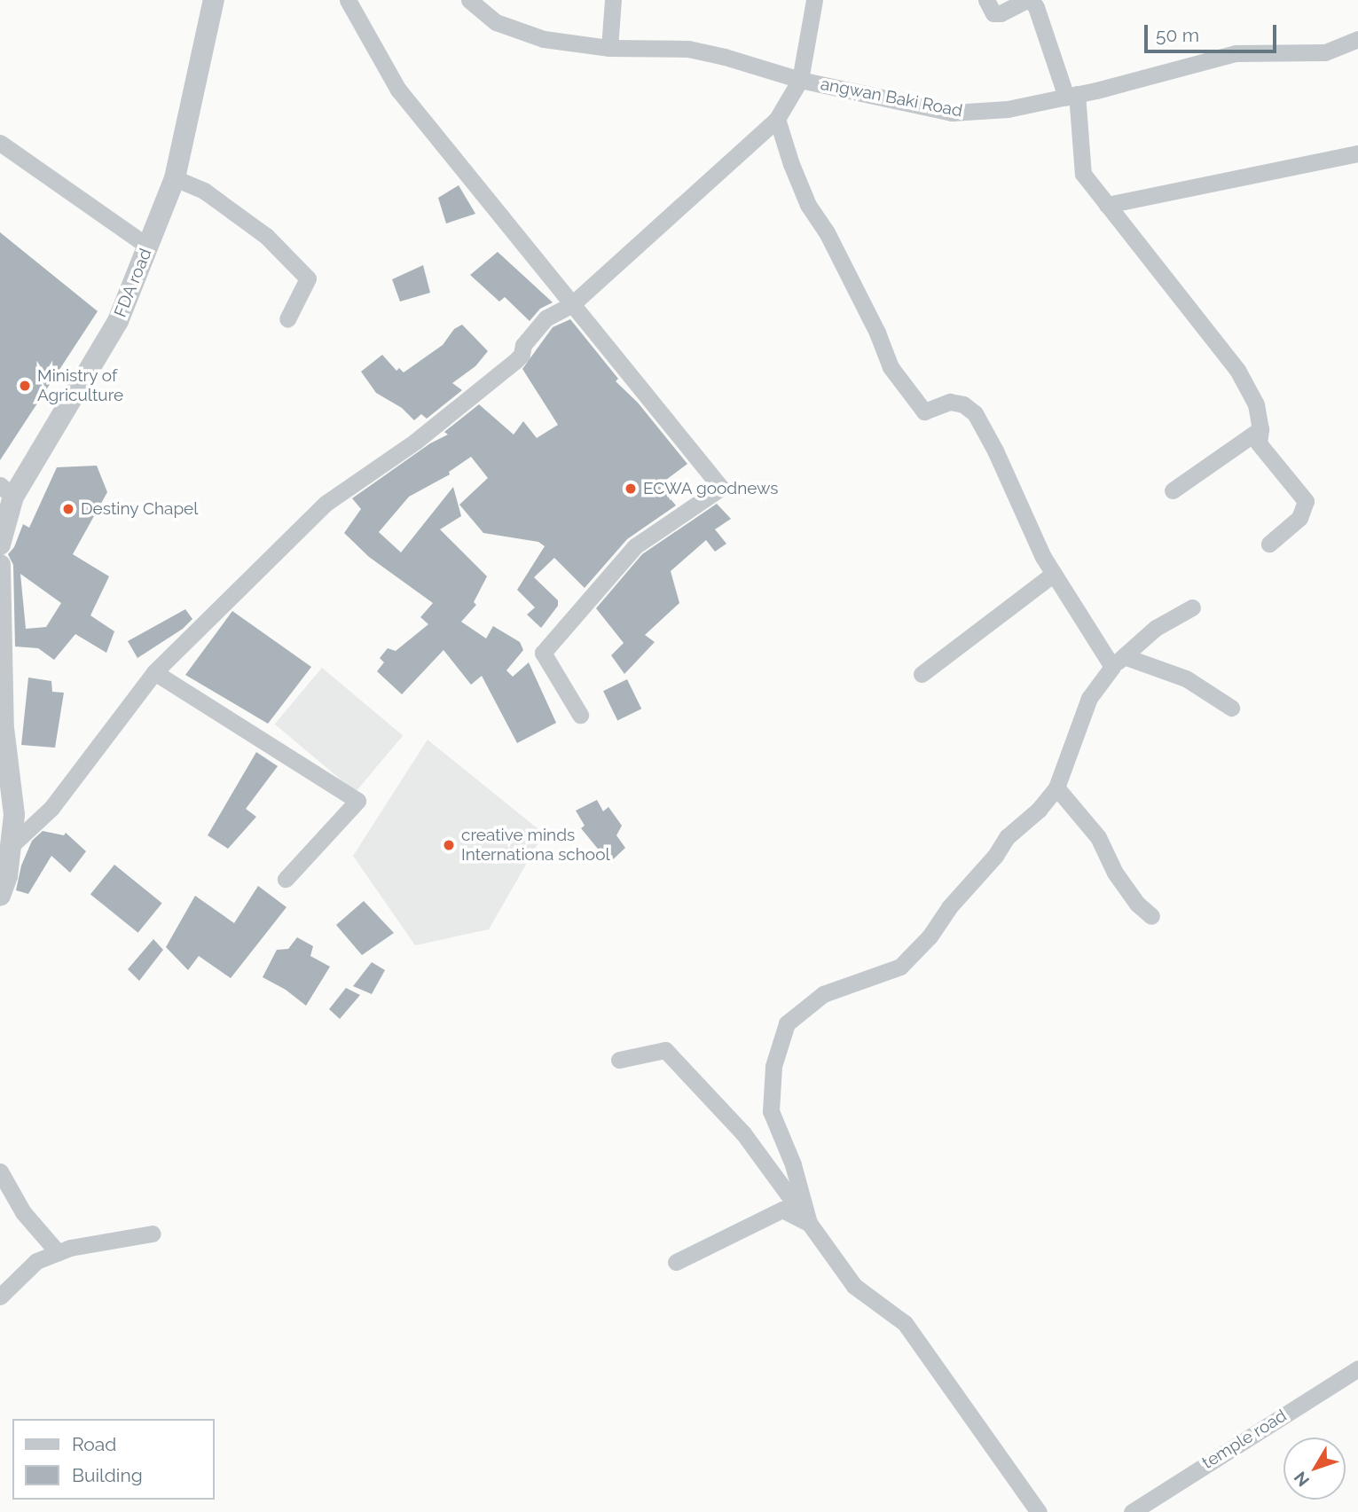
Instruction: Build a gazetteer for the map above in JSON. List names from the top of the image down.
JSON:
{
  "streets": {
    "street": ["angwan Baki Road", "FDA road", "temple road"]
  },
  "places": [
    "Ministry of Agriculture",
    "ECWA goodnews",
    "Destiny Chapel",
    "creative minds Internationa school"
  ],
  "legend": ["Road", "Building"],
  "scale_bar": "50 m",
  "north": "bottom left"
}
